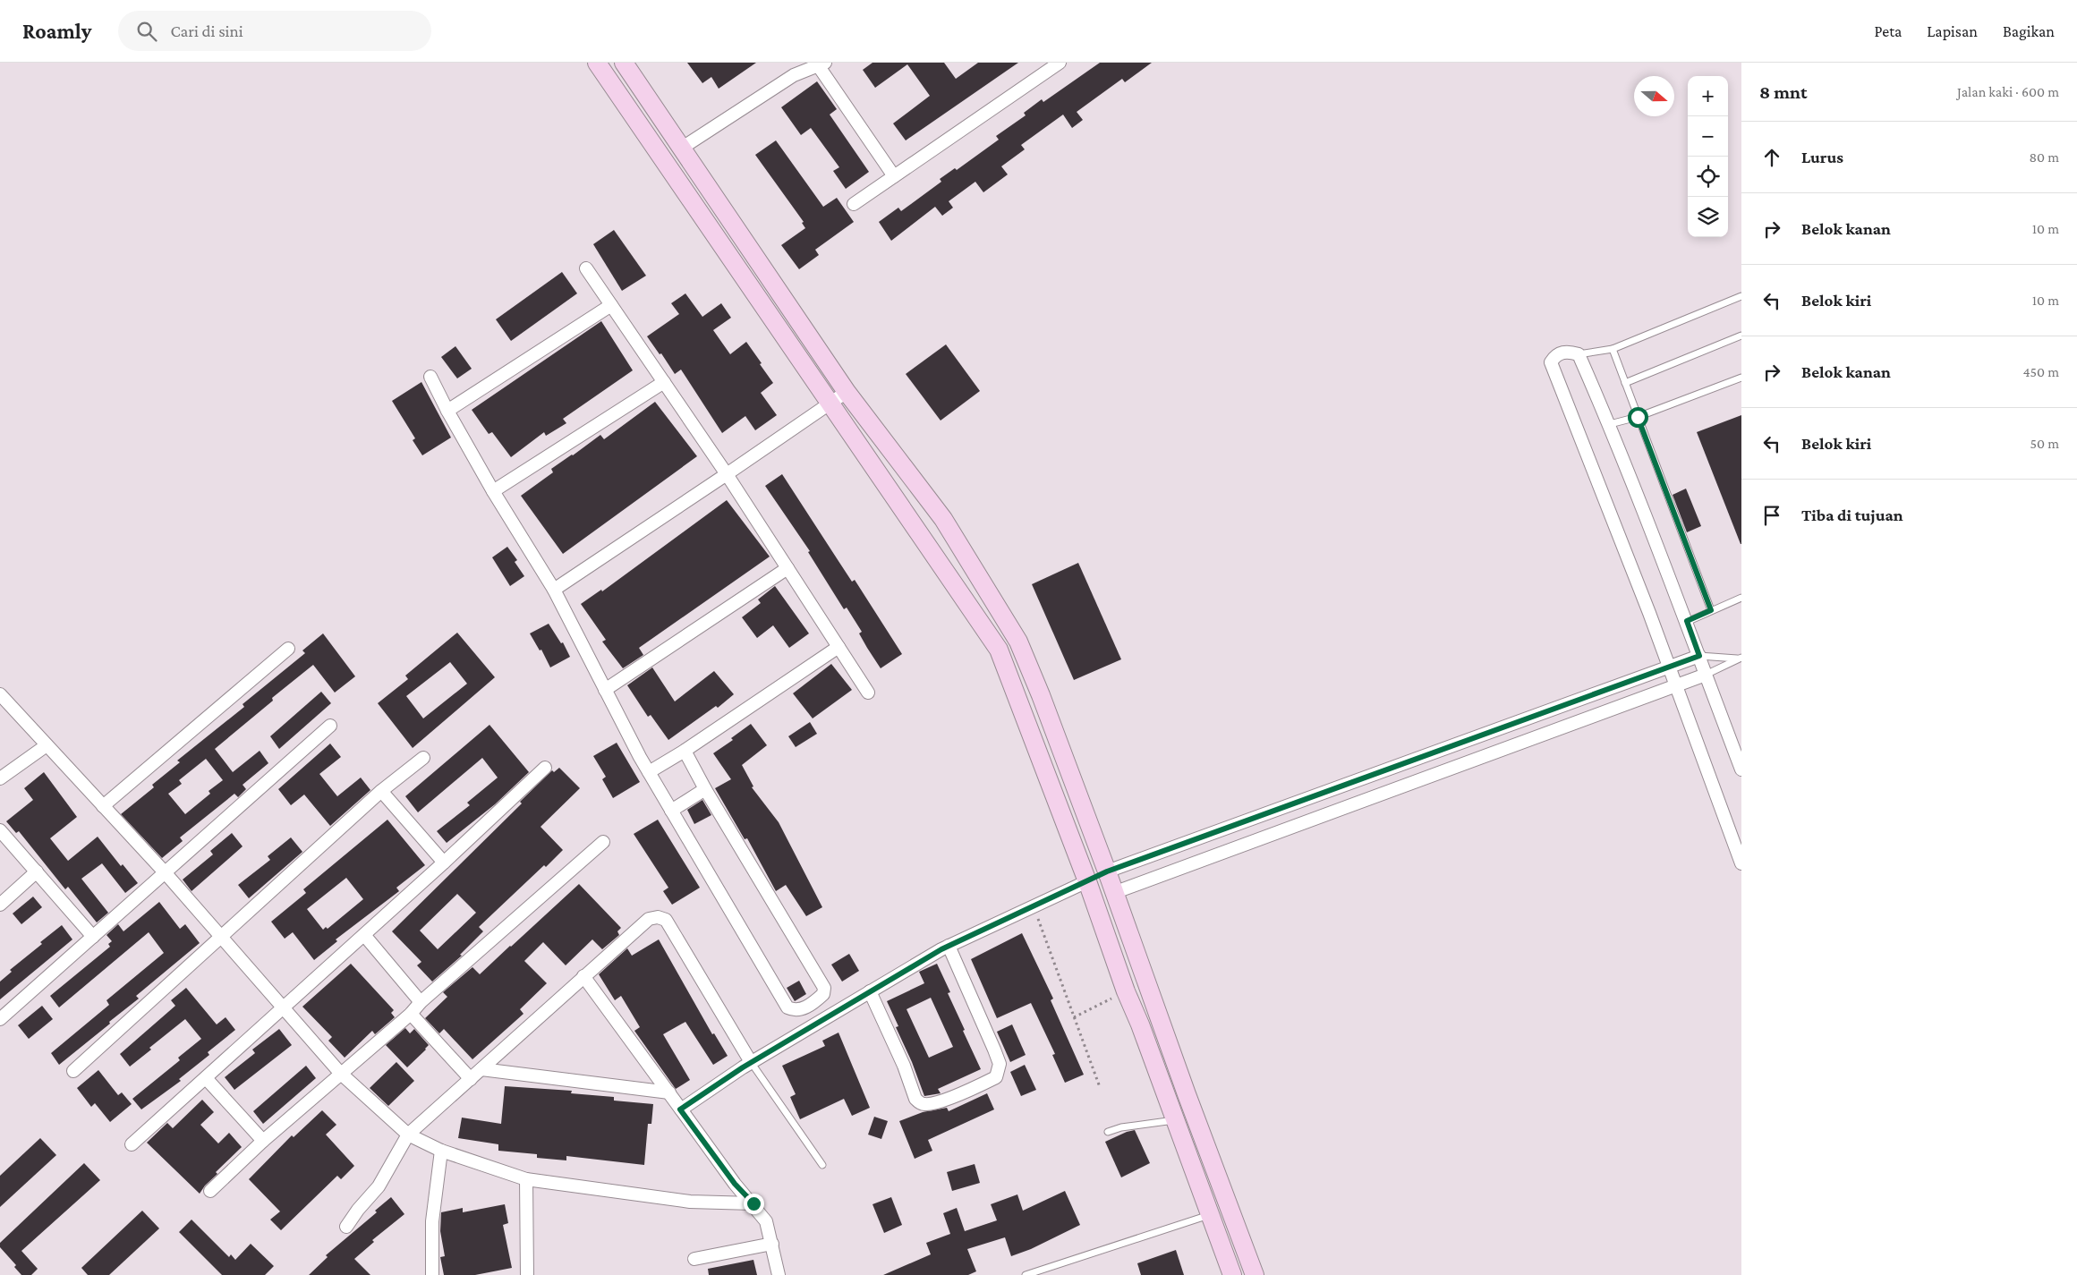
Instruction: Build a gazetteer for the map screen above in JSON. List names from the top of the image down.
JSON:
{
  "north": "right",
  "page": {
    "header": "Roamly",
    "search": "Cari di sini",
    "nav": ["Peta", "Lapisan", "Bagikan"],
    "heading": ["8 mnt", "Jalan kaki · 600 m"],
    "map_buttons": ["+", "−"],
    "list": [
      ["Lurus", "80 m"],
      ["Belok kanan", "10 m"],
      ["Belok kiri", "10 m"],
      ["Belok kanan", "450 m"],
      ["Belok kiri", "50 m"],
      "Tiba di tujuan"
    ]
  }
}
